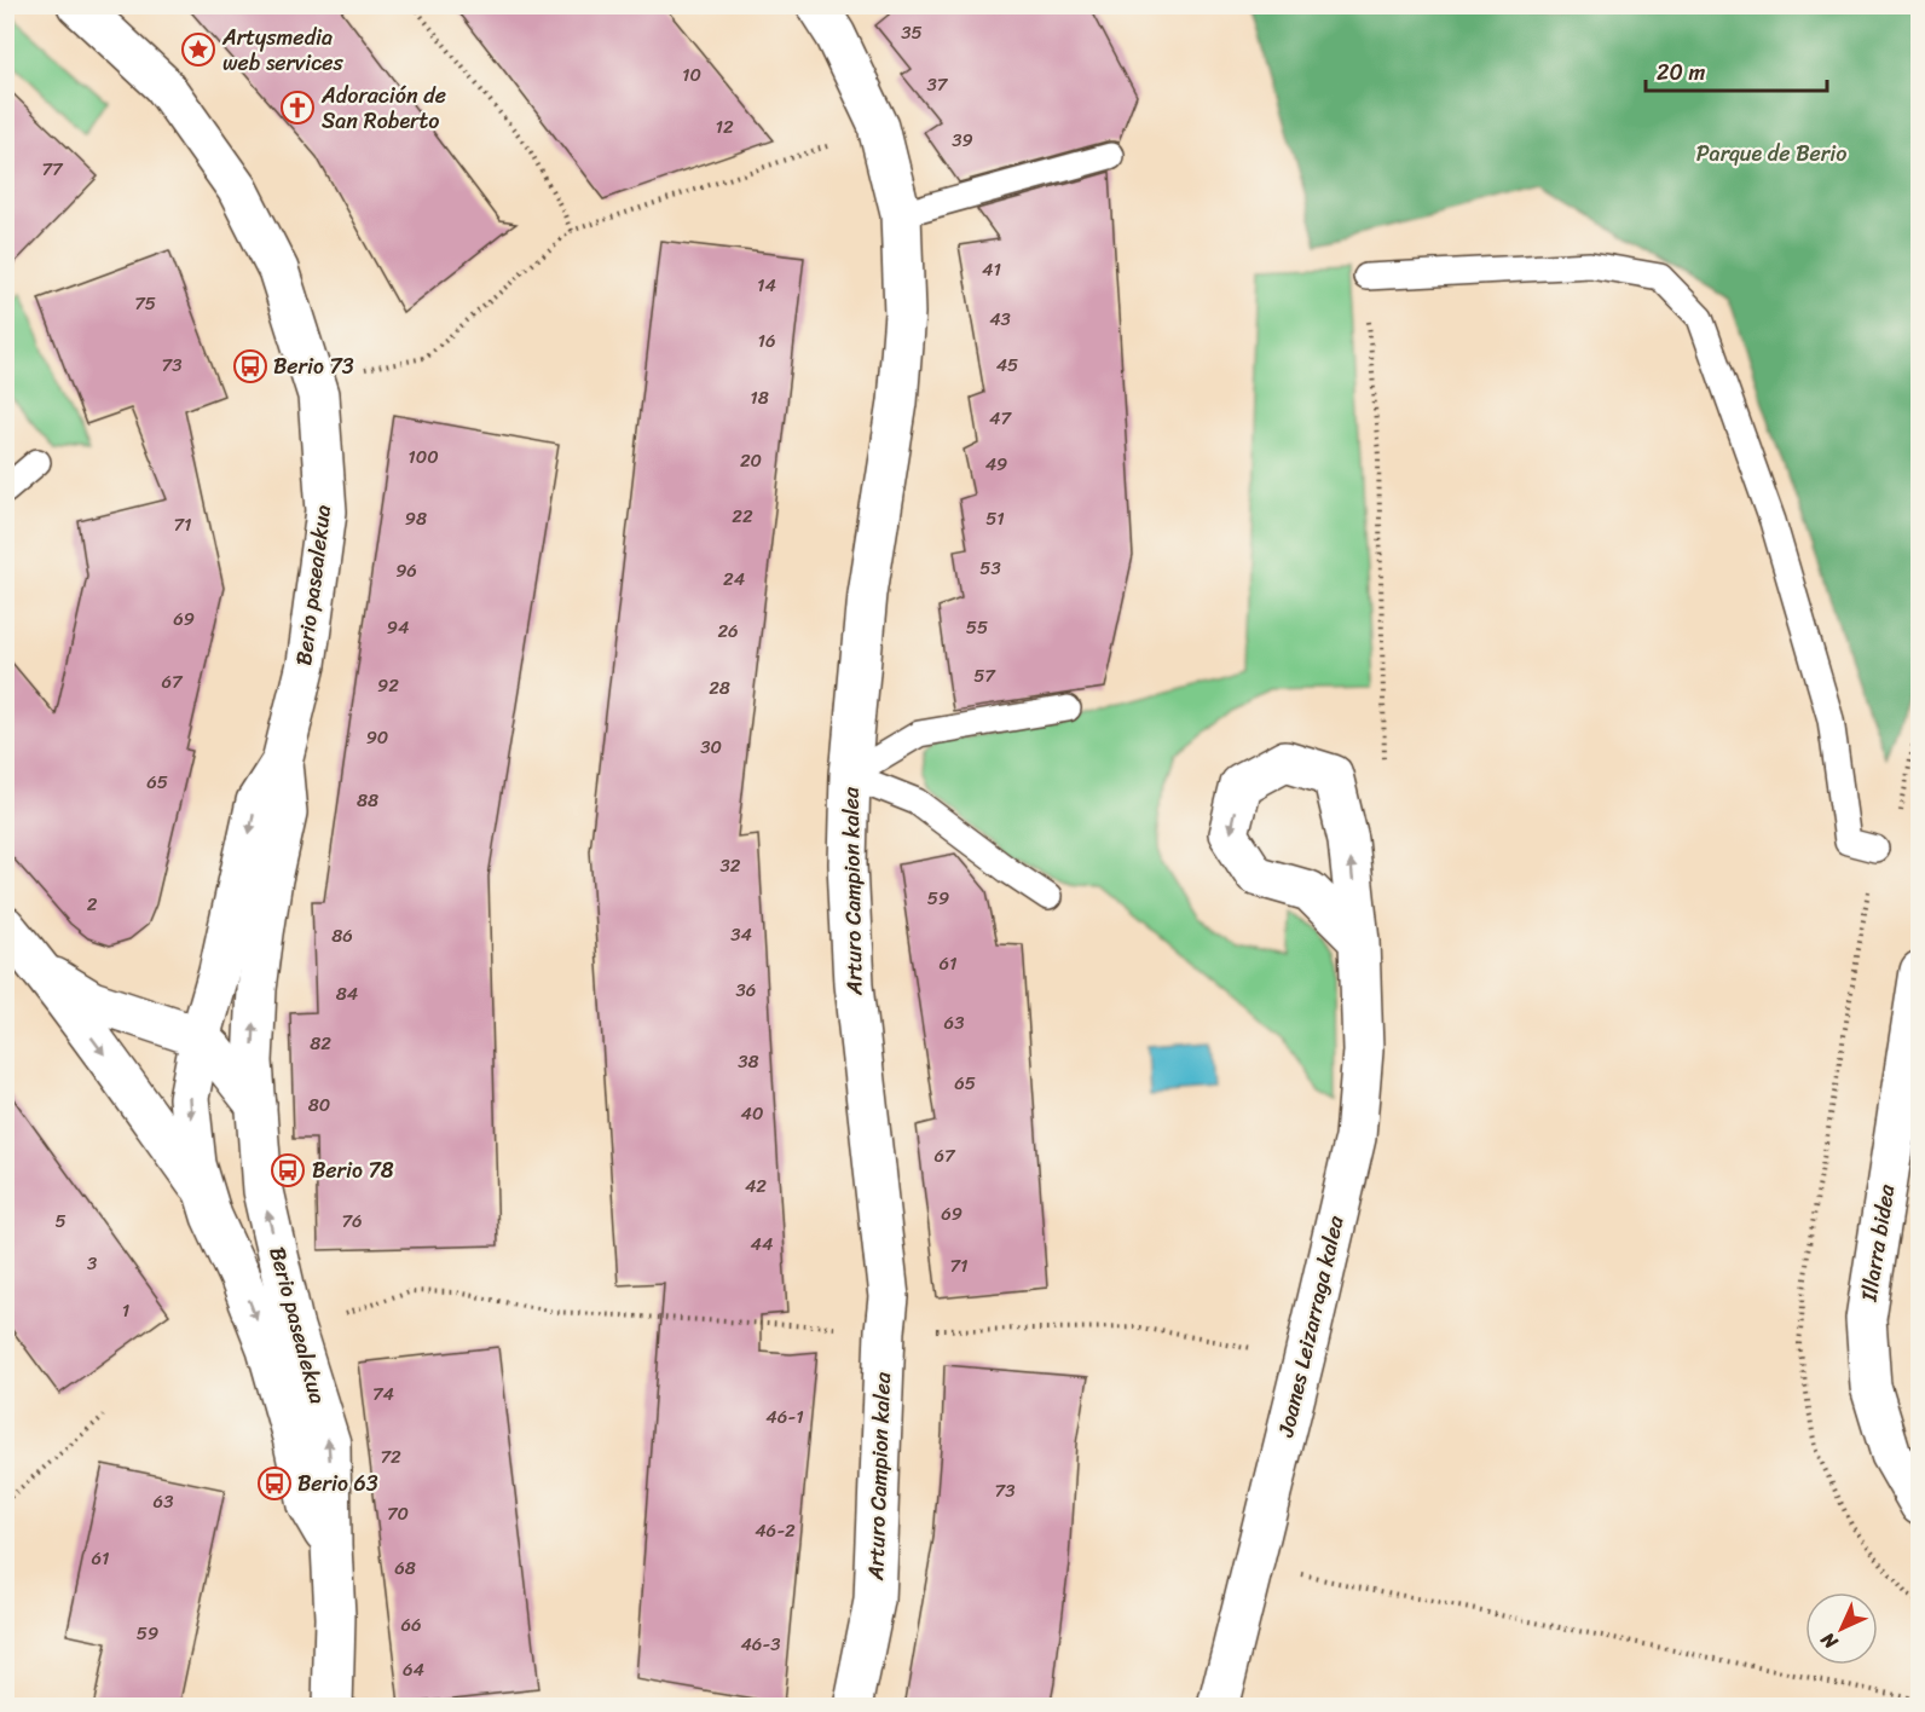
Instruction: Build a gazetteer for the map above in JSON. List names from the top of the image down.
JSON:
{
  "streets": {
    "street": [
      "Berio pasealekua",
      "Arturo Campion kalea",
      "Illarra bidea",
      "Joanes Leizarraga kalea"
    ]
  },
  "parks": ["Parque de Berio"],
  "places": {
    "place": ["Artysmedia web services"],
    "church": ["Adoración de San Roberto"],
    "bus stop": ["Berio 73", "Berio 78", "Berio 63"]
  },
  "house_numbers": [
    "35",
    "10",
    "37",
    "12",
    "39",
    "77",
    "41",
    "14",
    "75",
    "43",
    "16",
    "73",
    "45",
    "18",
    "47",
    "100",
    "20",
    "49",
    "22",
    "98",
    "51",
    "71",
    "53",
    "96",
    "24",
    "69",
    "94",
    "55",
    "26",
    "57",
    "67",
    "92",
    "28",
    "90",
    "30",
    "65",
    "88",
    "32",
    "59",
    "2",
    "34",
    "86",
    "61",
    "36",
    "84",
    "63",
    "82",
    "38",
    "65",
    "80",
    "40",
    "67",
    "42",
    "69",
    "5",
    "76",
    "44",
    "3",
    "71",
    "1",
    "74",
    "46-1",
    "72",
    "73",
    "63",
    "70",
    "46-2",
    "61",
    "68",
    "66",
    "59",
    "46-3",
    "64"
  ],
  "scale_bar": "20 m",
  "north": "bottom left"
}
